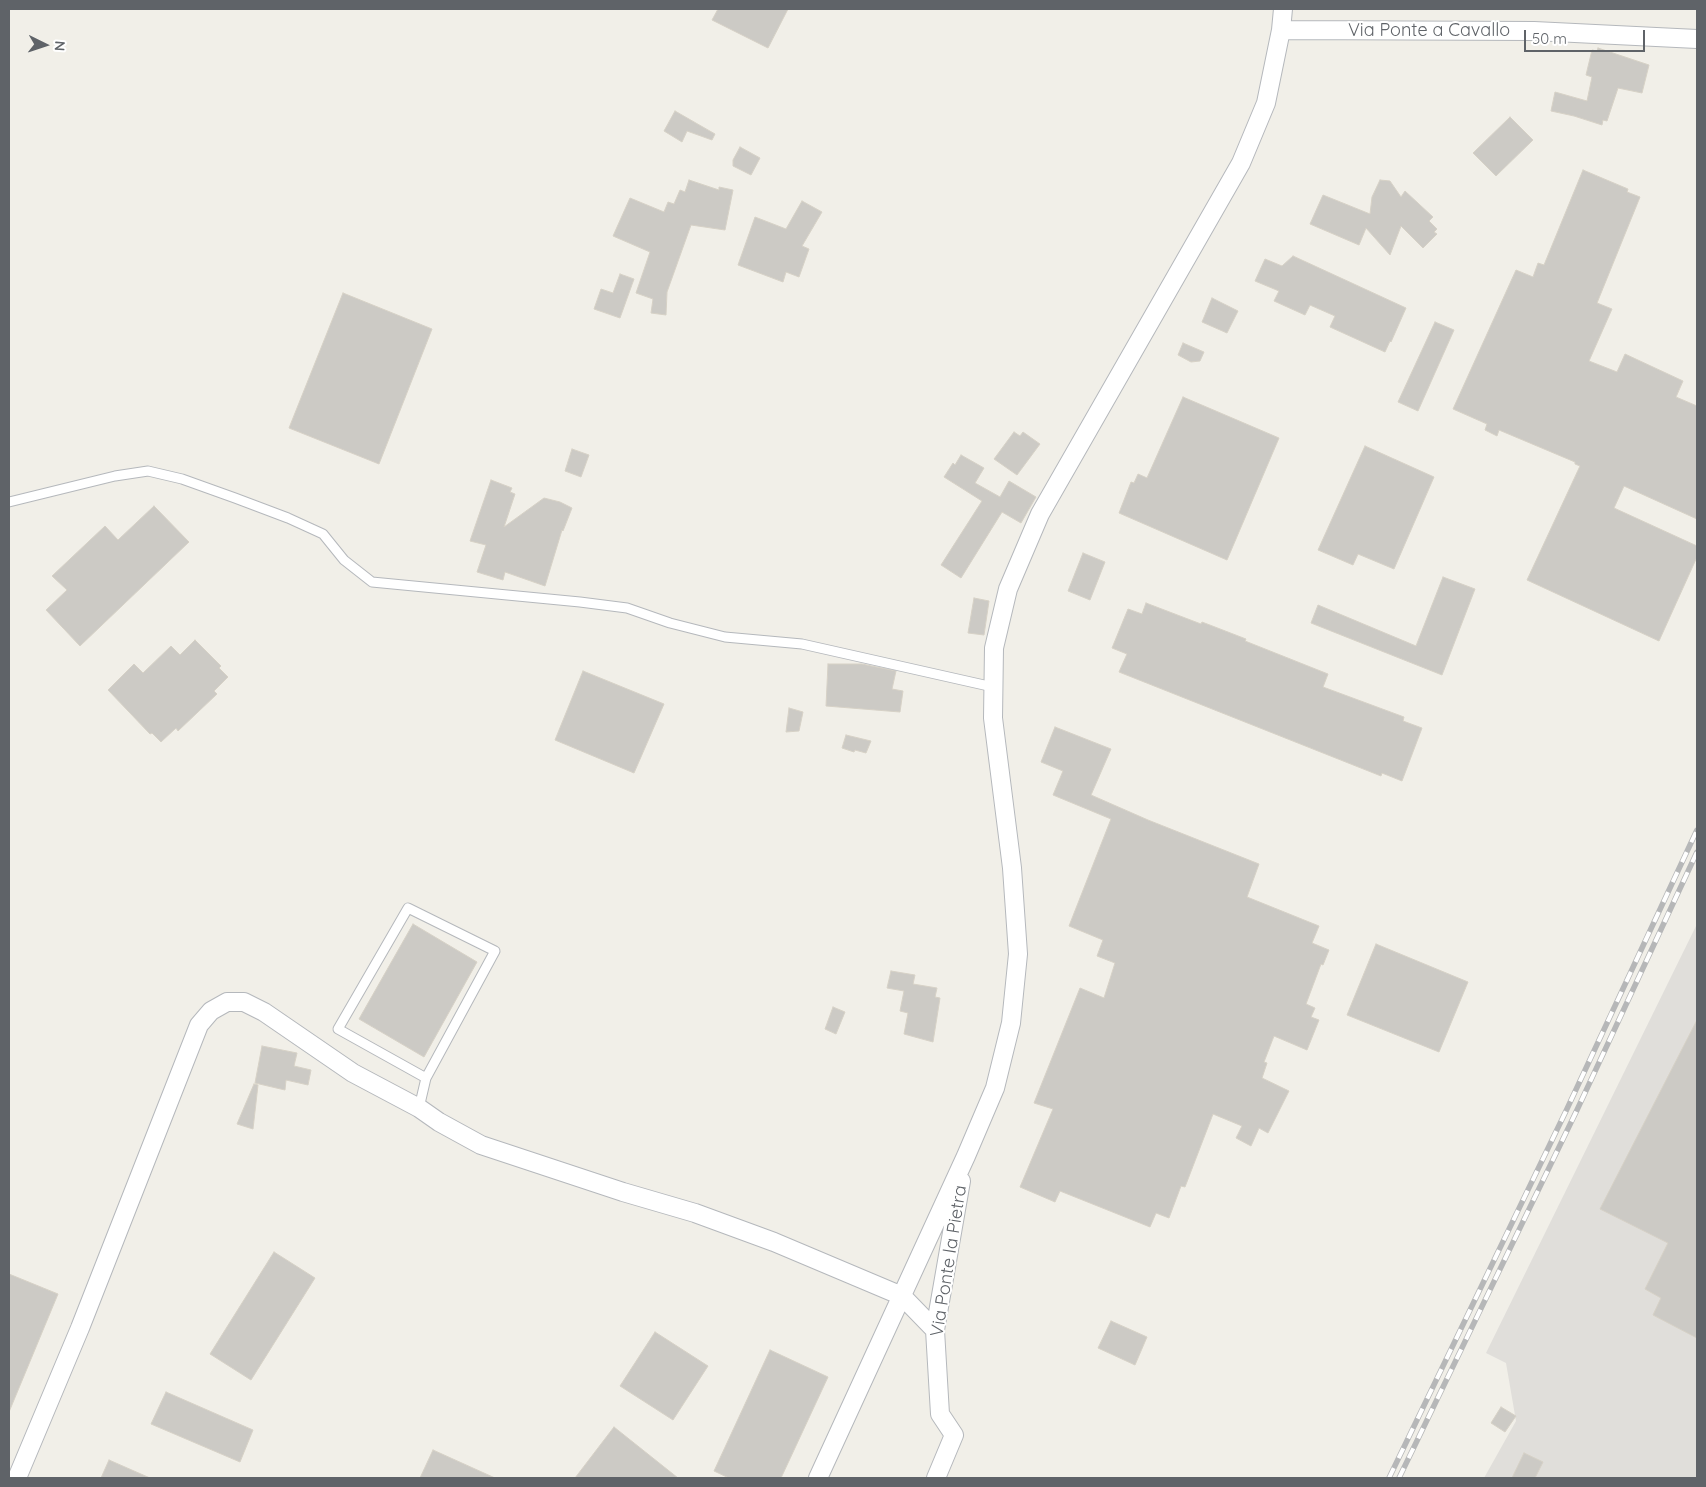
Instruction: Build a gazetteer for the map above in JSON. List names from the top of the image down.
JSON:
{
  "streets": {
    "street": ["Via Ponte a Cavallo", "Via Ponte la Pietra"]
  },
  "scale_bar": "50 m",
  "north": "right"
}
